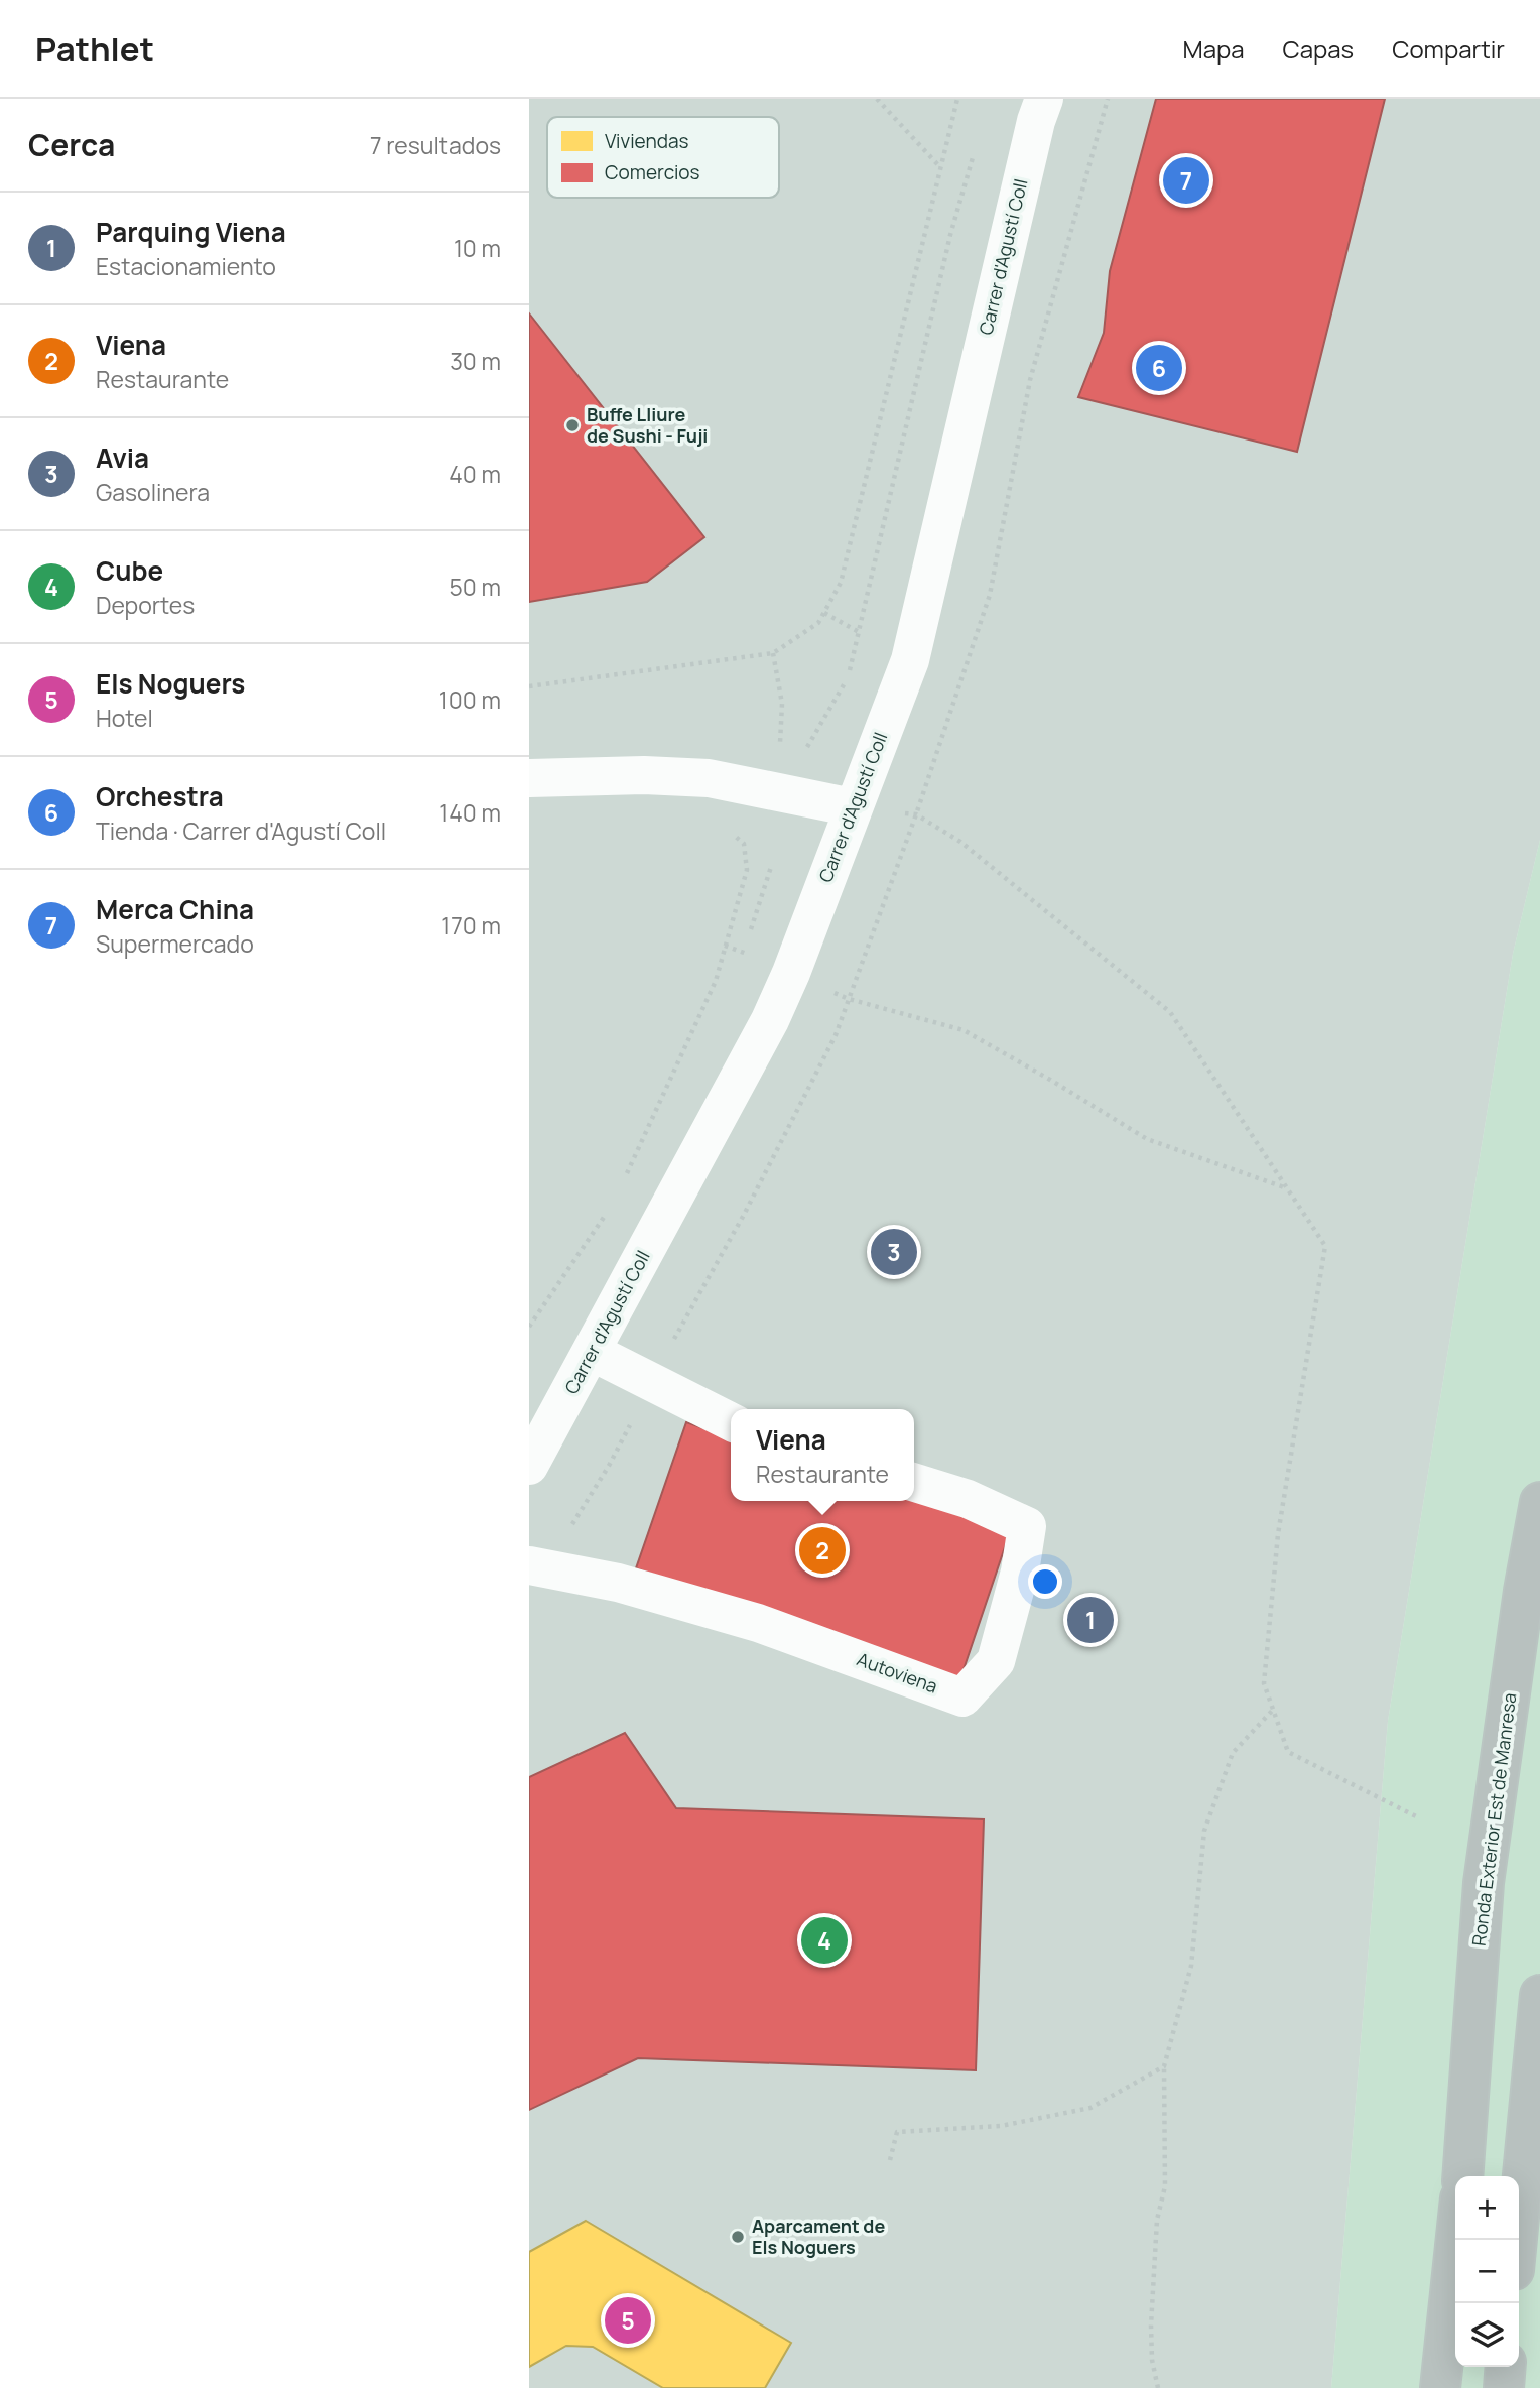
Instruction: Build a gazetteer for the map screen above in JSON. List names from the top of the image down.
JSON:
{
  "streets": {
    "highway": ["Ronda Exterior Est de Manresa"],
    "street": ["Carrer d'Agustí Coll", "Autoviena"]
  },
  "places": ["Buffe Lliure de Sushi - Fuji", "Aparcament de Els Noguers"],
  "legend": ["Viviendas", "Comercios"],
  "page": {
    "header": "Pathlet",
    "nav": ["Mapa", "Capas", "Compartir"],
    "heading": ["Cerca", "7 resultados"],
    "pins": [
      "7",
      "6",
      "3",
      "2",
      "1",
      "4",
      "5"
    ],
    "list": [
      {
        "mark": "1",
        "name": "Parquing Viena",
        "note": "Estacionamiento",
        "value": "10 m"
      },
      {
        "mark": "2",
        "name": "Viena",
        "note": "Restaurante",
        "value": "30 m"
      },
      {
        "mark": "3",
        "name": "Avia",
        "note": "Gasolinera",
        "value": "40 m"
      },
      {
        "mark": "4",
        "name": "Cube",
        "note": "Deportes",
        "value": "50 m"
      },
      {
        "mark": "5",
        "name": "Els Noguers",
        "note": "Hotel",
        "value": "100 m"
      },
      {
        "mark": "6",
        "name": "Orchestra",
        "note": "Tienda · Carrer d'Agustí Coll",
        "value": "140 m"
      },
      {
        "mark": "7",
        "name": "Merca China",
        "note": "Supermercado",
        "value": "170 m"
      }
    ],
    "popup": ["Viena", "Restaurante"],
    "map_buttons": ["+", "−"]
  }
}
